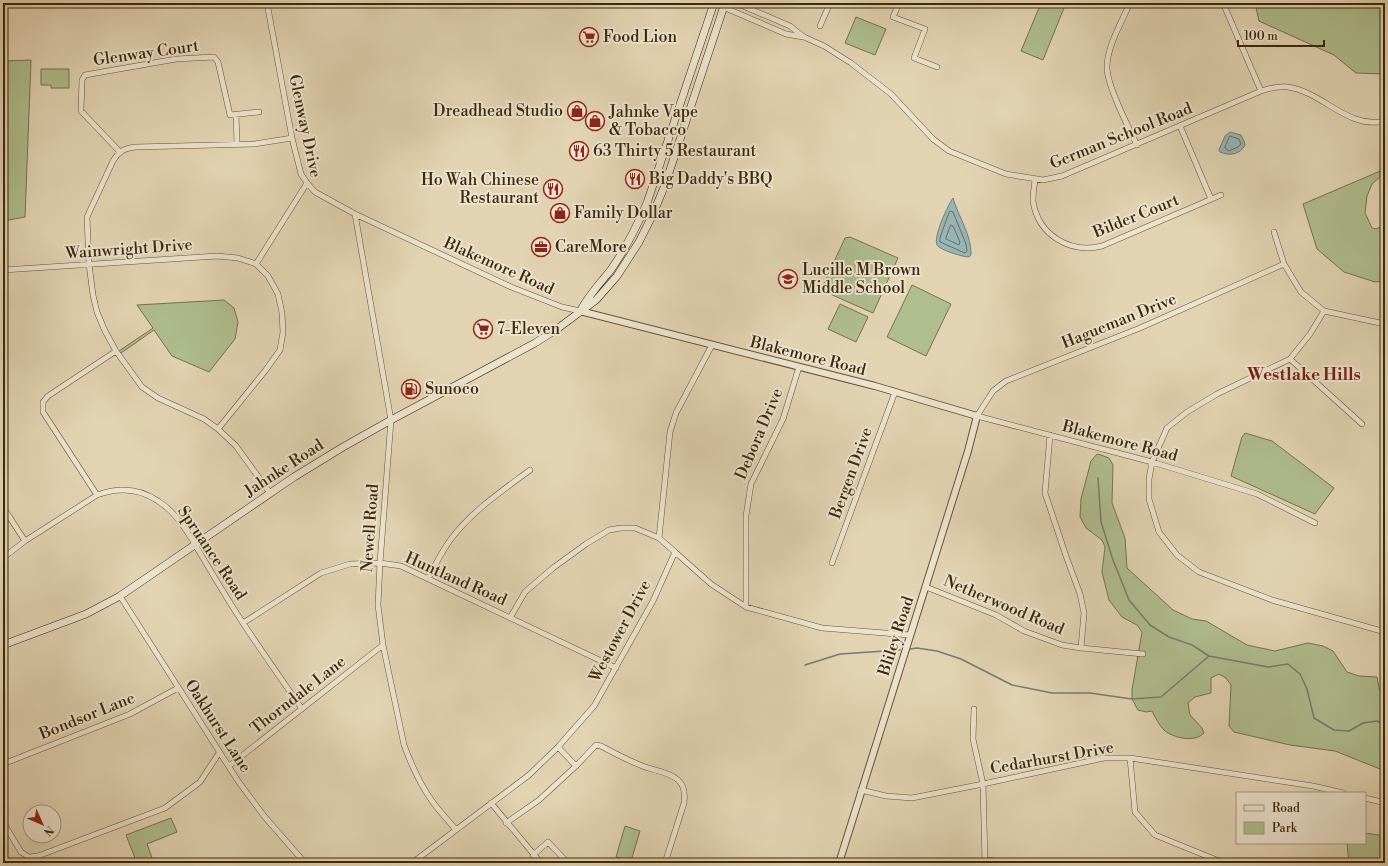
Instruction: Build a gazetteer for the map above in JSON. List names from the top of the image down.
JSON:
{
  "streets": {
    "main road": ["Jahnke Road"],
    "street": [
      "Glenway Court",
      "Glenway Drive",
      "German School Road",
      "Bilder Court",
      "Wainwright Drive",
      "Blakemore Road",
      "Hagueman Drive",
      "Debora Drive",
      "Bergen Drive",
      "Newell Road",
      "Spruance Road",
      "Huntland Road",
      "Netherwood Road",
      "Westower Drive",
      "Bliley Road",
      "Thorndale Lane",
      "Bondsor Lane",
      "Oakhurst Lane",
      "Cedarhurst Drive"
    ]
  },
  "crossings": [
    ["Glenway Drive", "Wainwright Drive"],
    ["Glenway Drive", "Blakemore Road"],
    ["German School Road", "Bilder Court"],
    ["German School Road", "Jahnke Road"],
    ["Blakemore Road", "Hagueman Drive"],
    ["Blakemore Road", "Debora Drive"],
    ["Blakemore Road", "Jahnke Road"],
    ["Blakemore Road", "Bergen Drive"],
    ["Blakemore Road", "Newell Road"],
    ["Blakemore Road", "Bliley Road"],
    ["Hagueman Drive", "Bliley Road"],
    ["Jahnke Road", "Newell Road"],
    ["Jahnke Road", "Spruance Road"],
    ["Jahnke Road", "Oakhurst Lane"],
    ["Newell Road", "Huntland Road"],
    ["Newell Road", "Westower Drive"],
    ["Newell Road", "Thorndale Lane"],
    ["Spruance Road", "Huntland Road"],
    ["Spruance Road", "Thorndale Lane"],
    ["Huntland Road", "Westower Drive"],
    ["Netherwood Road", "Bliley Road"],
    ["Bliley Road", "Cedarhurst Drive"],
    ["Thorndale Lane", "Oakhurst Lane"],
    ["Bondsor Lane", "Oakhurst Lane"]
  ],
  "districts": ["Westlake Hills"],
  "places": {
    "supermarket": ["Food Lion", "7-Eleven"],
    "shop": ["Dreadhead Studio", "Jahnke Vape & Tobacco", "Family Dollar"],
    "restaurant": ["63 Thirty 5 Restaurant", "Big Daddy's BBQ", "Ho Wah Chinese Restaurant"],
    "office": ["CareMore"],
    "school or university": ["Lucille M Brown Middle School"],
    "fuel station": ["Sunoco"]
  },
  "legend": ["Road", "Park"],
  "scale_bar": "100 m",
  "north": "bottom right"
}
